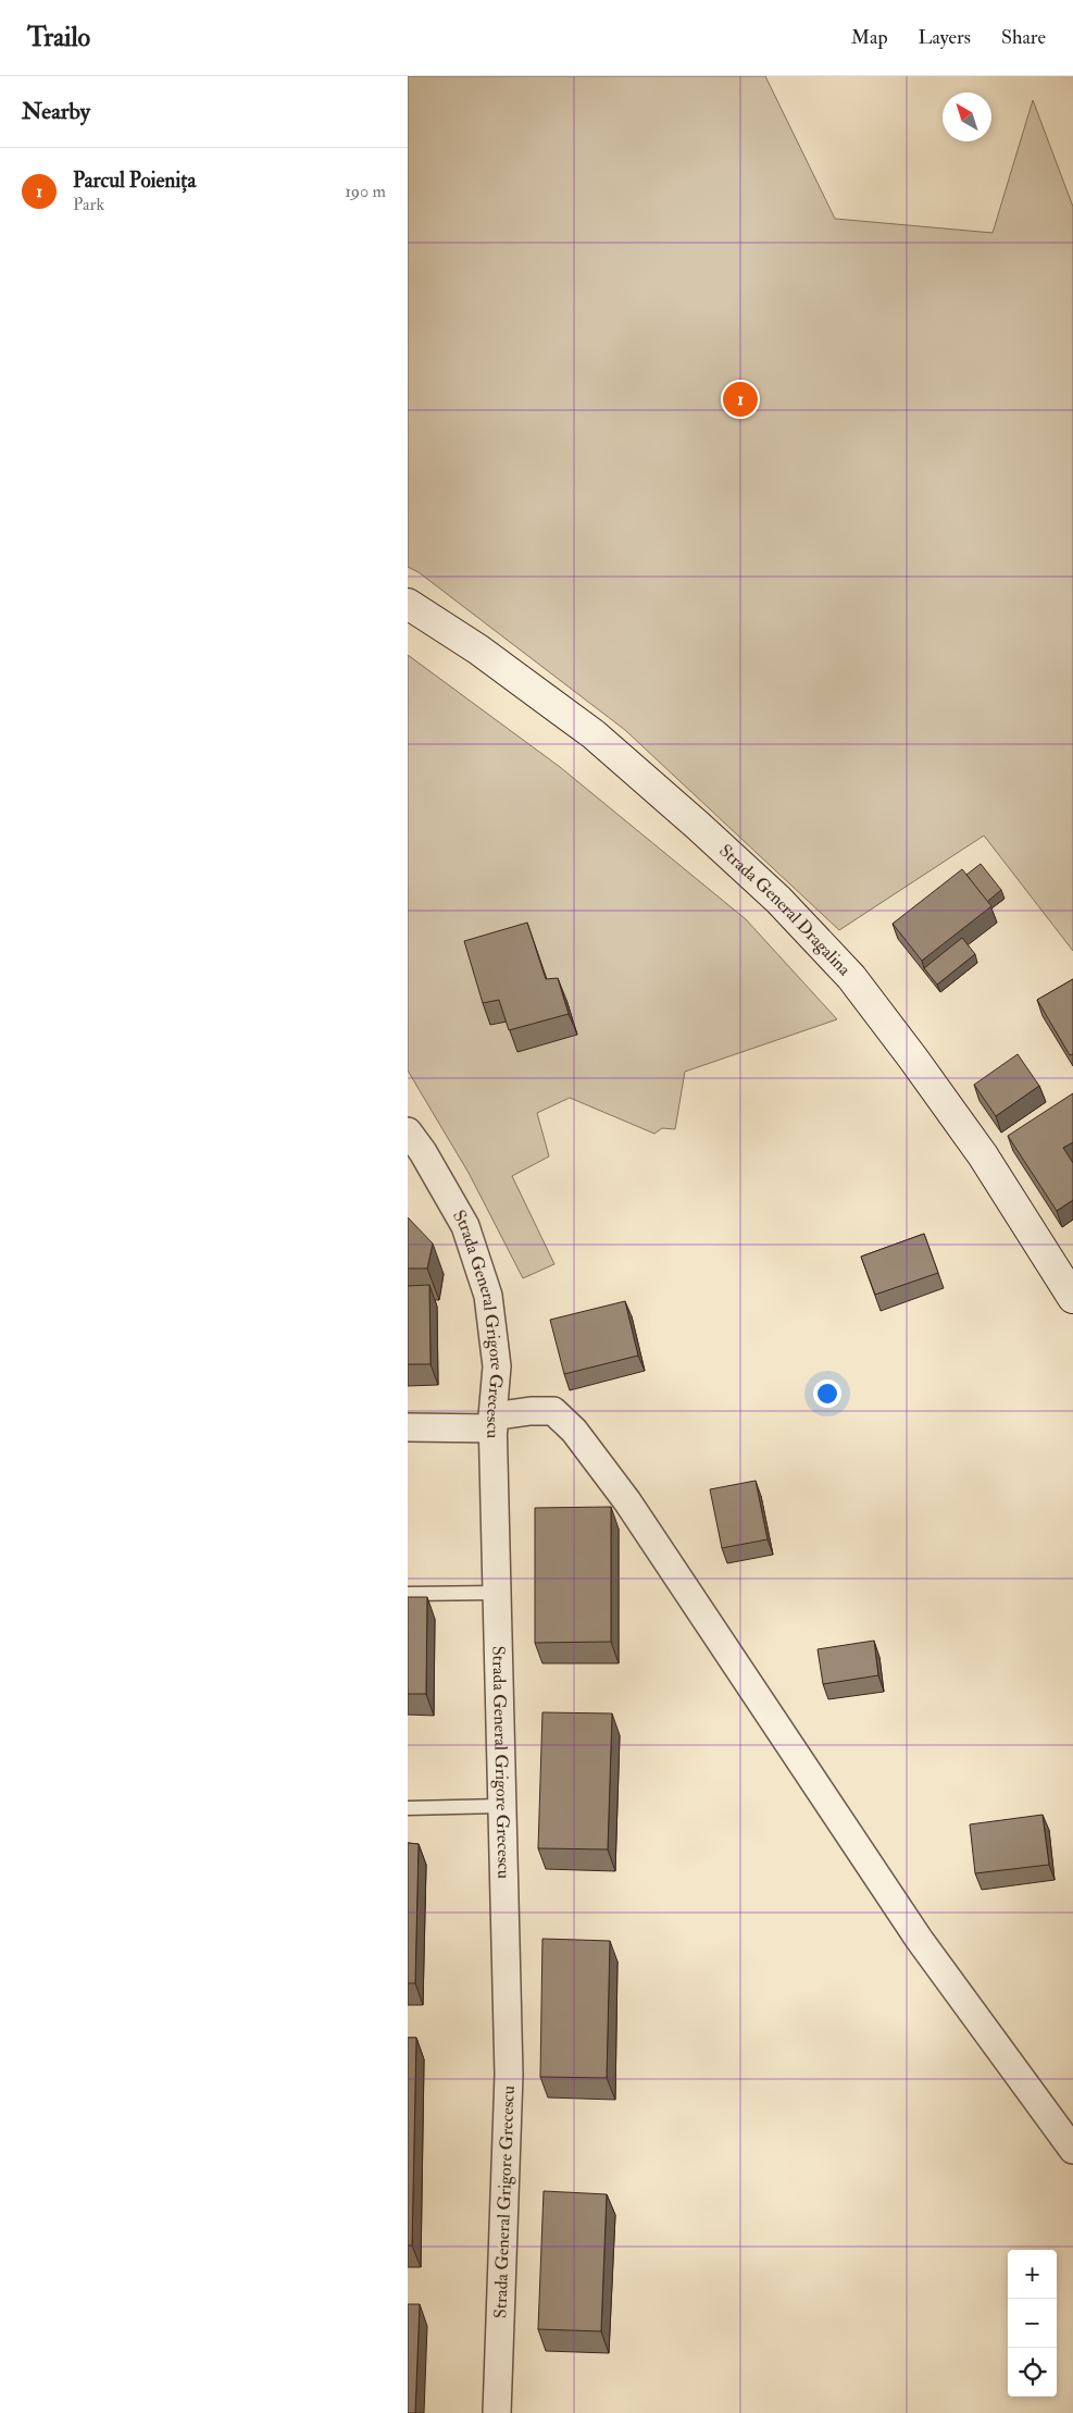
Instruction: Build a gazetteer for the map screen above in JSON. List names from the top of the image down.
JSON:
{
  "streets": {
    "main road": ["Strada General Dragalina"],
    "street": ["Strada General Grigore Grecescu"]
  },
  "north": "top left",
  "page": {
    "header": "Trailo",
    "nav": ["Map", "Layers", "Share"],
    "heading": "Nearby",
    "list": [
      {
        "mark": "1",
        "name": "Parcul Poieniţa",
        "note": "Park",
        "value": "190 m"
      }
    ],
    "pins": "1",
    "map_buttons": ["+", "−"]
  }
}
